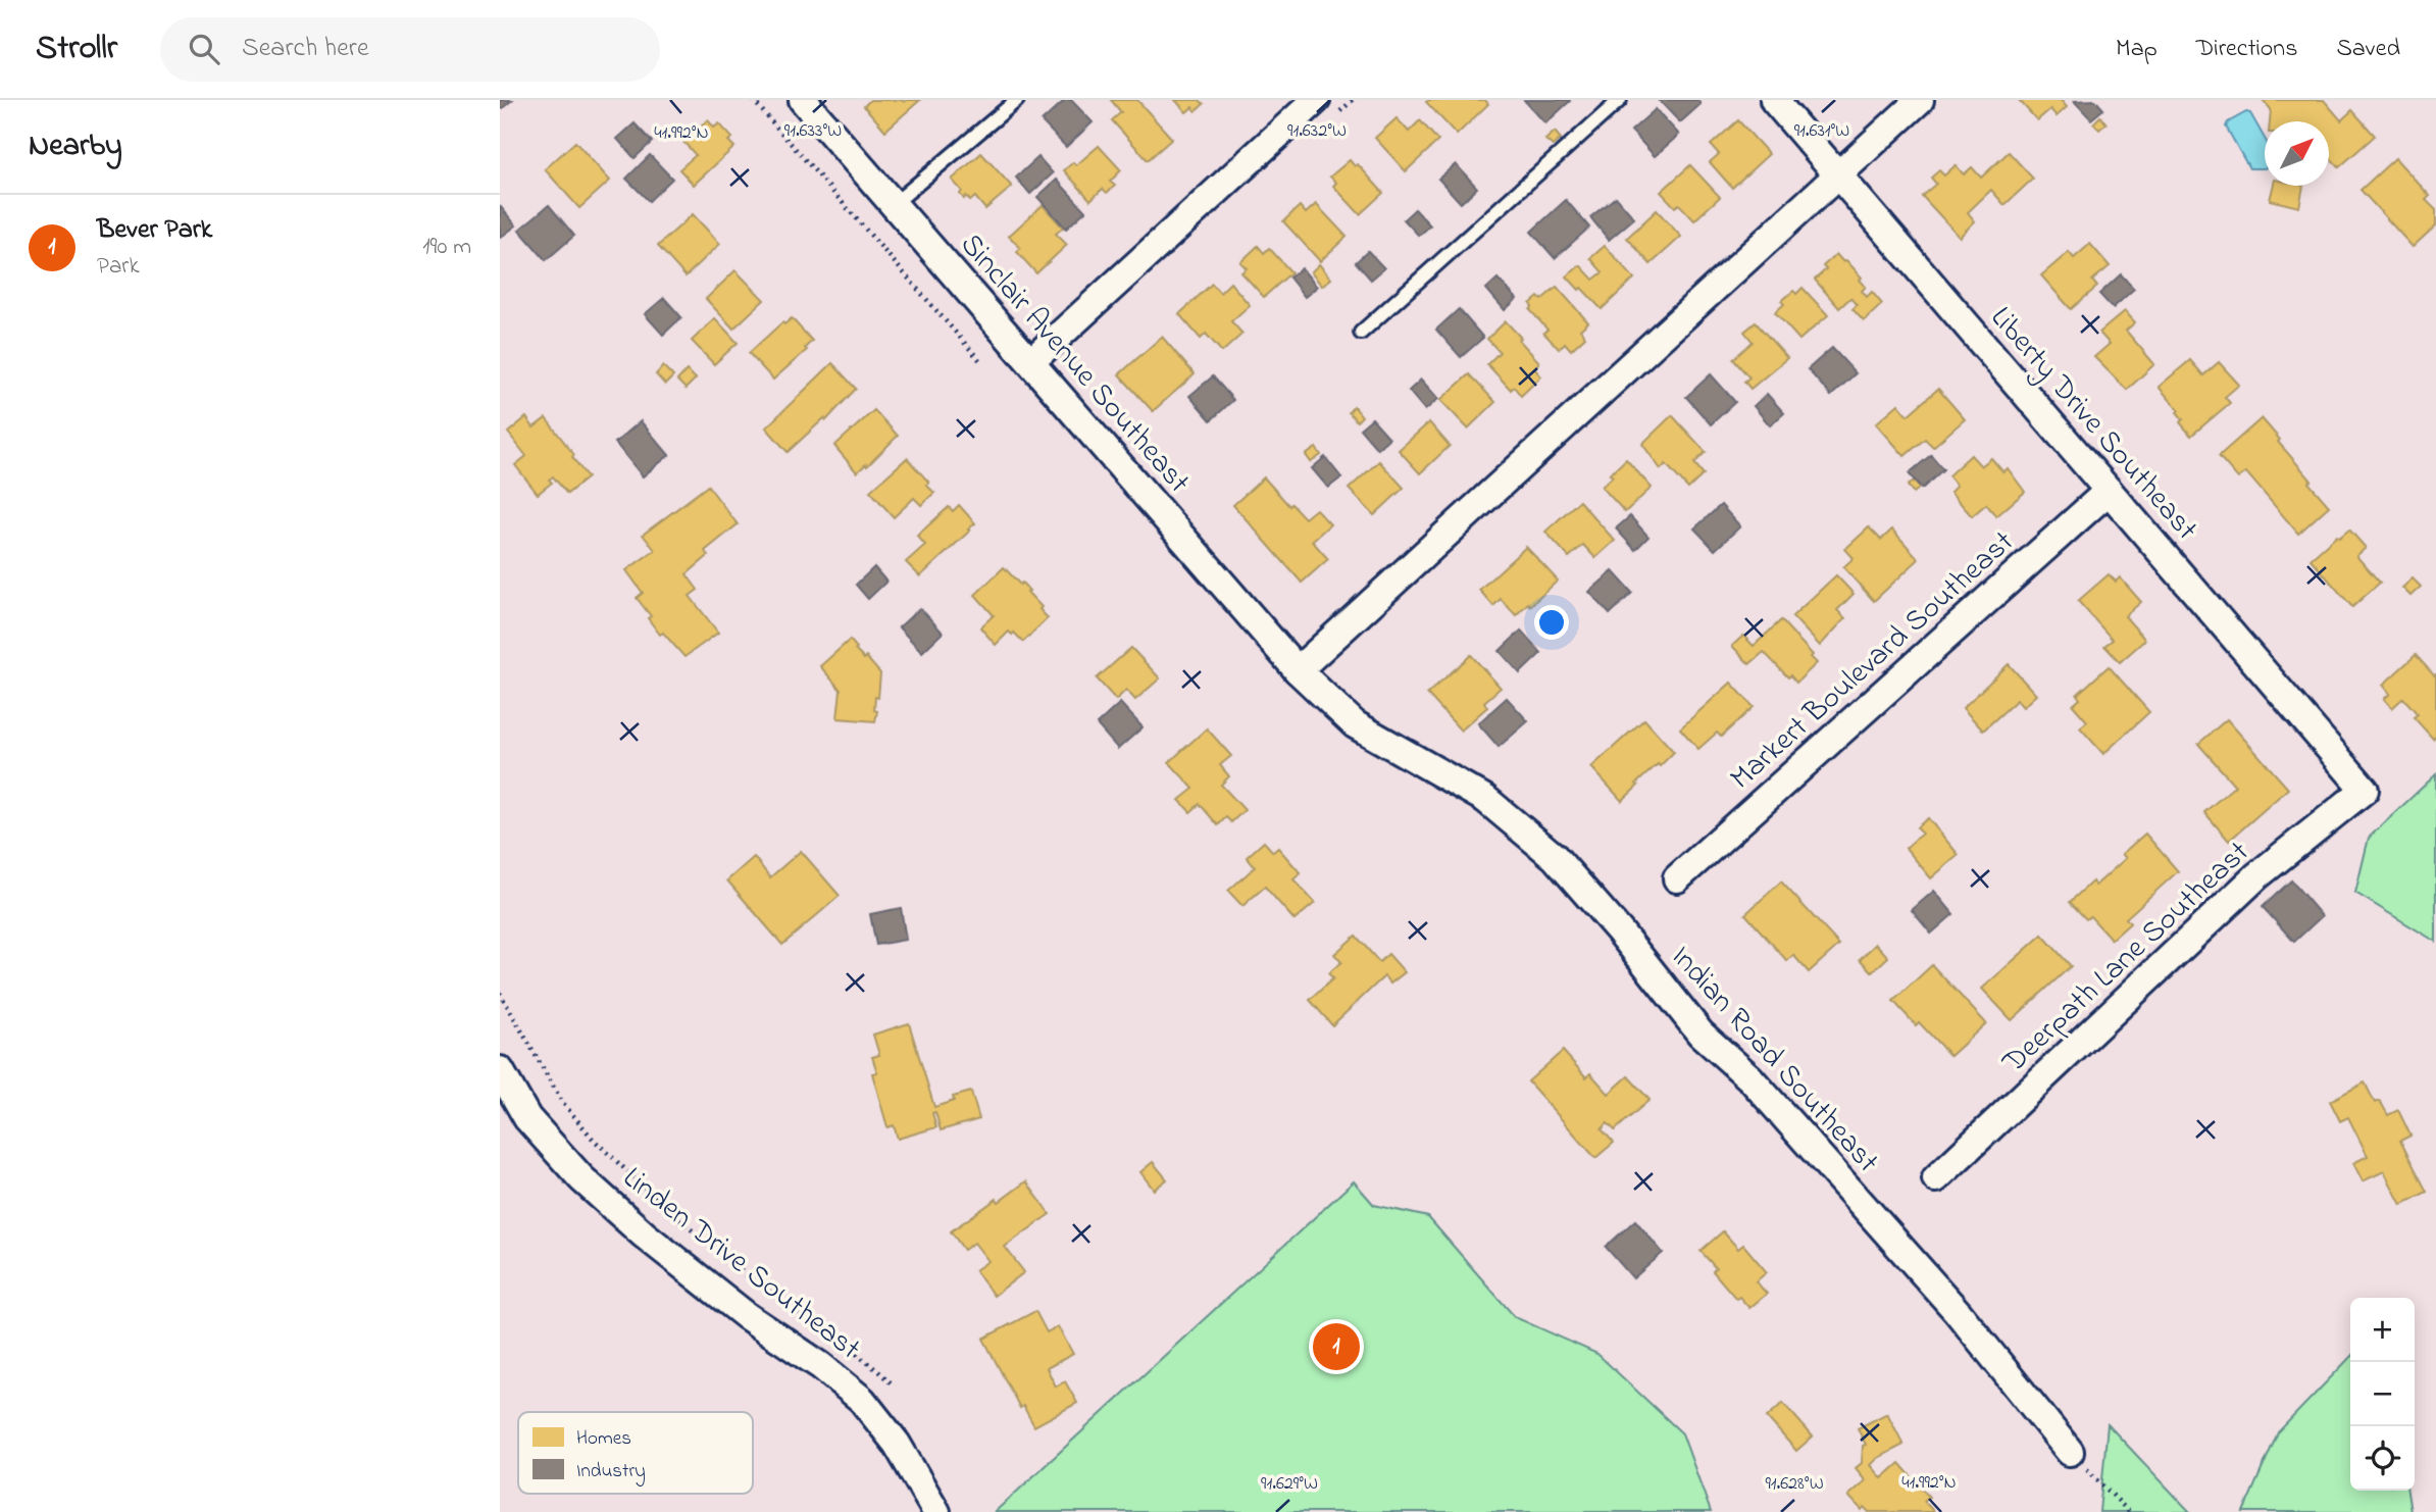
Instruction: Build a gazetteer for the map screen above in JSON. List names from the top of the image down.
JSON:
{
  "streets": {
    "street": [
      "Sinclair Avenue Southeast",
      "Liberty Drive Southeast",
      "Markert Boulevard Southeast",
      "Deerpath Lane Southeast",
      "Indian Road Southeast",
      "Linden Drive Southeast"
    ]
  },
  "crossings": [
    ["Sinclair Avenue Southeast", "Indian Road Southeast"],
    ["Liberty Drive Southeast", "Markert Boulevard Southeast"],
    ["Liberty Drive Southeast", "Deerpath Lane Southeast"]
  ],
  "legend": ["Homes", "Industry"],
  "north": "top right",
  "page": {
    "header": "Strollr",
    "search": "Search here",
    "nav": ["Map", "Directions", "Saved"],
    "heading": "Nearby",
    "list": [
      {
        "mark": "1",
        "name": "Bever Park",
        "note": "Park",
        "value": "190 m"
      }
    ],
    "map_buttons": ["+", "−"],
    "pins": "1"
  },
  "coordinates": [
    "91.633°W",
    "91.632°W",
    "91.631°W",
    "41.992°N",
    "91.629°W",
    "91.628°W"
  ]
}
